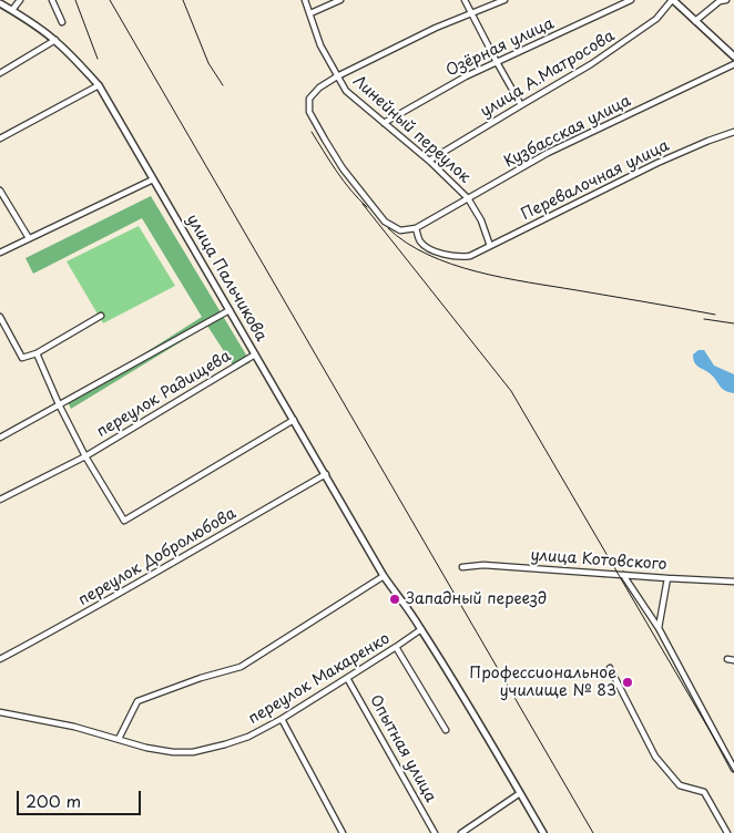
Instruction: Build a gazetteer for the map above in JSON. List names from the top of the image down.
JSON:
{
  "streets": {
    "main road": ["улица Пальчикова"],
    "street": [
      "Озёрная улица",
      "улица А.Матросова",
      "Линейный переулок",
      "Кузбасская улица",
      "Перевалочная улица",
      "переулок Радищева",
      "переулок Добролюбова",
      "улица Котовского",
      "переулок Макаренко",
      "Опытная улица"
    ]
  },
  "crossings": [
    ["Озёрная улица", "Линейный переулок"],
    ["улица А.Матросова", "Линейный переулок"],
    ["Линейный переулок", "Кузбасская улица"],
    ["Линейный переулок", "Перевалочная улица"],
    ["Кузбасская улица", "Перевалочная улица"],
    ["улица Пальчикова", "переулок Радищева"],
    ["улица Пальчикова", "переулок Добролюбова"],
    ["улица Пальчикова", "переулок Макаренко"],
    ["переулок Макаренко", "Опытная улица"]
  ],
  "places": ["Западный переезд", "Профессиональное училище № 83"],
  "scale_bar": "200 m"
}
